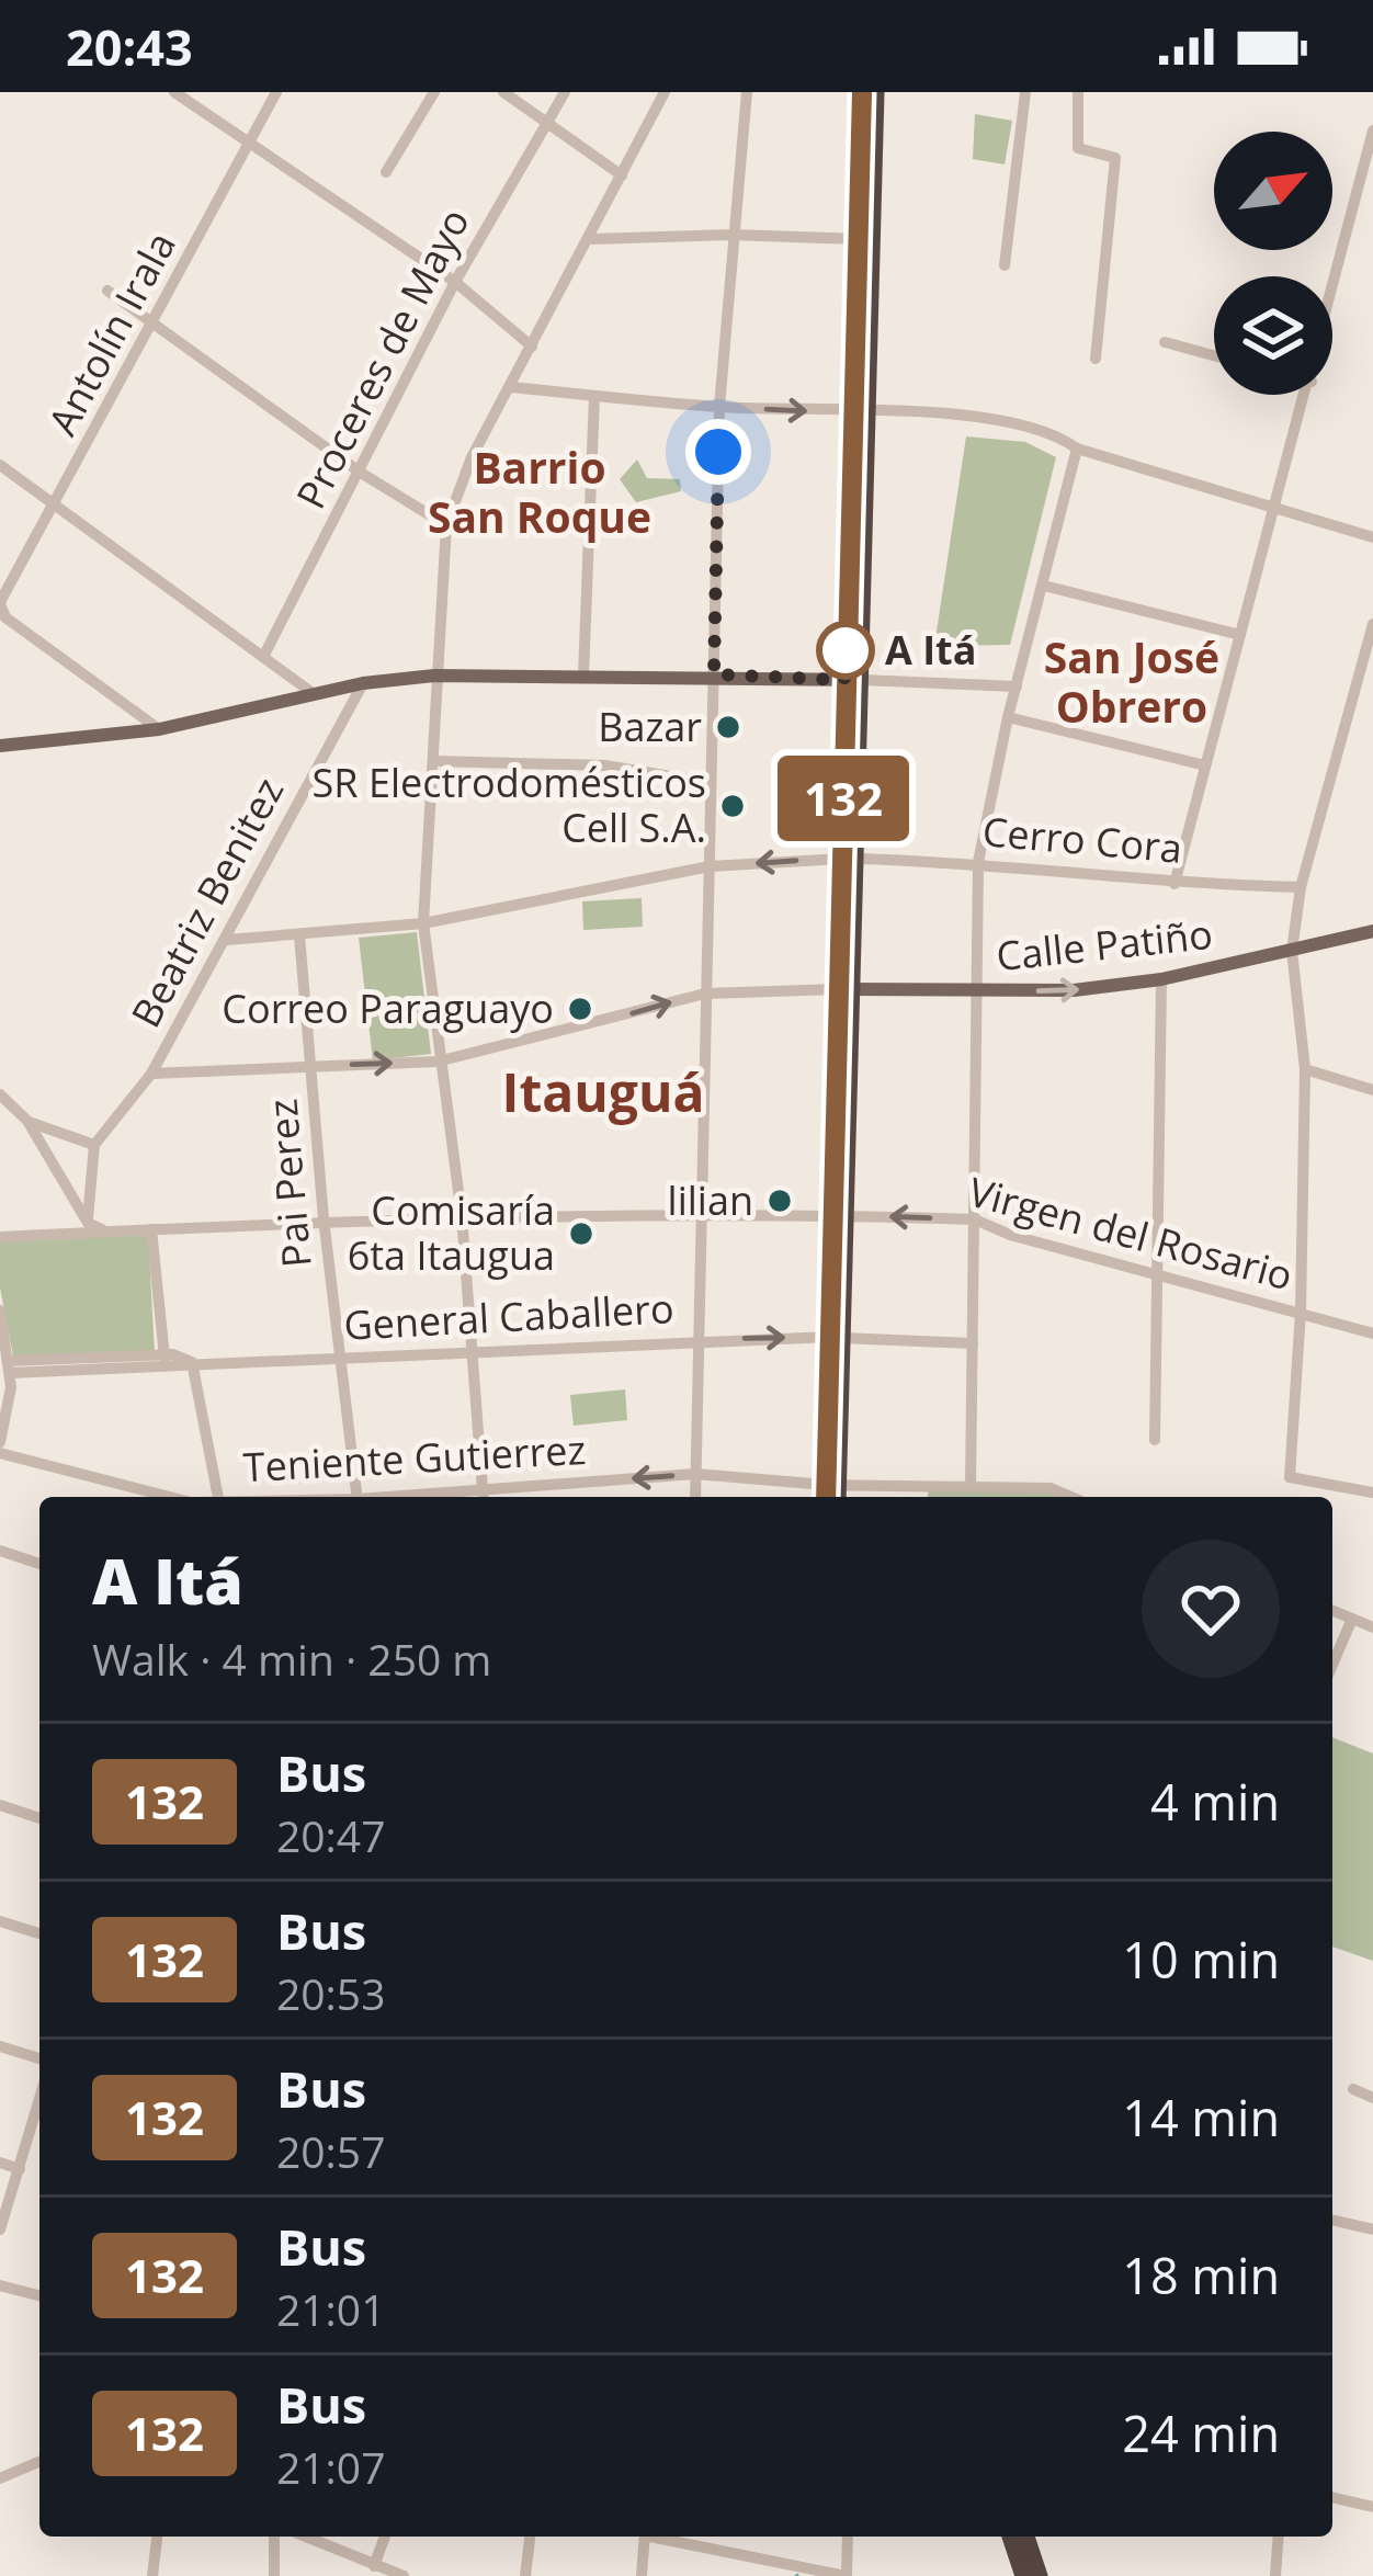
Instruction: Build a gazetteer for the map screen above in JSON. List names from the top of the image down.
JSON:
{
  "streets": {
    "main road": ["Calle Patiño"],
    "street": [
      "Antolín Irala",
      "Proceres de Mayo",
      "Cerro Cora",
      "Beatriz Benitez",
      "Pai Perez",
      "Virgen del Rosario",
      "General Caballero",
      "Teniente Gutierrez"
    ]
  },
  "crossings": [
    ["Cerro Cora", "Beatriz Benitez"],
    ["Cerro Cora", "Pai Perez"],
    ["Pai Perez", "Virgen del Rosario"],
    ["Pai Perez", "General Caballero"]
  ],
  "districts": ["Barrio San Roque", "San José Obrero", "Itauguá"],
  "places": [
    "A Itá",
    "Bazar",
    "SR Electrodomésticos Cell S.A.",
    "Correo Paraguayo",
    "lilian",
    "Comisaría 6ta Itaugua"
  ],
  "lines": ["bus line 132"],
  "north": "top right",
  "page": {
    "status": "20:43",
    "on_map": "132",
    "heading": ["A Itá", "Walk · 4 min · 250 m"],
    "list": [
      {
        "mark": "132",
        "name": "Bus",
        "note": "20:47",
        "value": "4 min"
      },
      {
        "mark": "132",
        "name": "Bus",
        "note": "20:53",
        "value": "10 min"
      },
      {
        "mark": "132",
        "name": "Bus",
        "note": "20:57",
        "value": "14 min"
      },
      {
        "mark": "132",
        "name": "Bus",
        "note": "21:01",
        "value": "18 min"
      },
      {
        "mark": "132",
        "name": "Bus",
        "note": "21:07",
        "value": "24 min"
      }
    ]
  }
}
